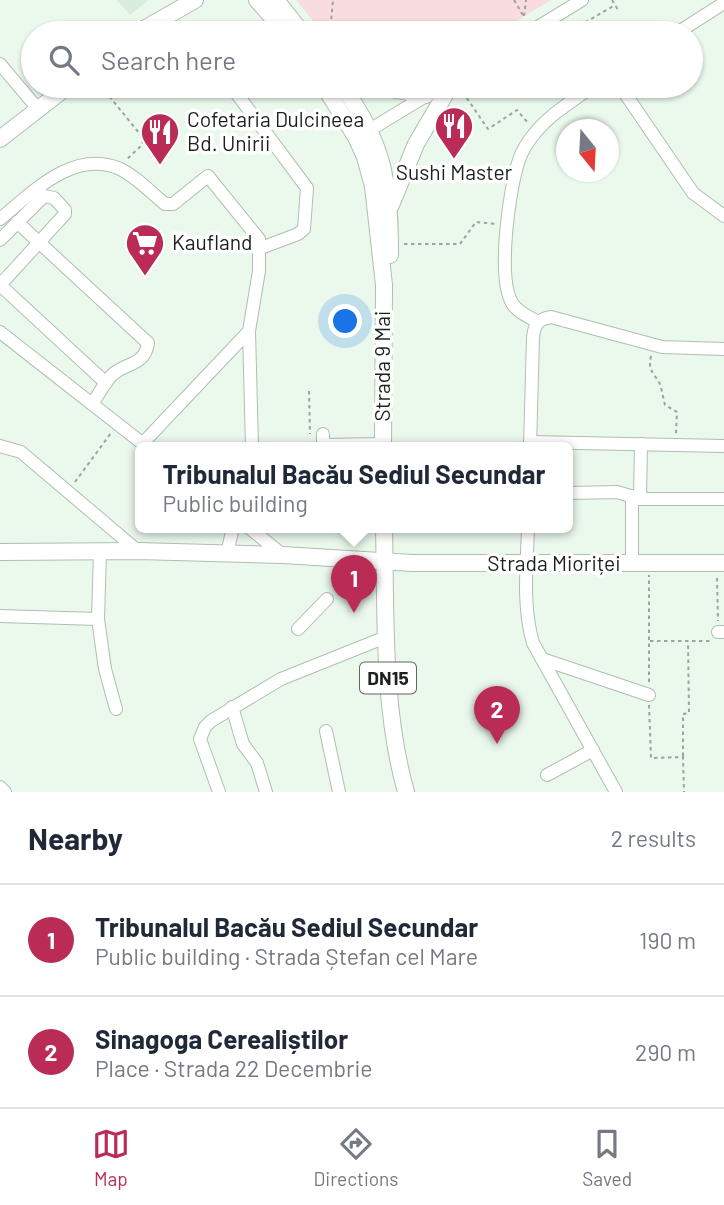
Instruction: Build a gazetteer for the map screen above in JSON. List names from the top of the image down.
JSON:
{
  "streets": {
    "main road": ["Strada 9 Mai", "Strada Mioriței", "DN15"]
  },
  "crossings": [
    ["Strada Mioriței", "DN15"]
  ],
  "places": {
    "restaurant": ["Sushi Master", "Cofetaria Dulcineea Bd. Unirii"],
    "supermarket": ["Kaufland"]
  },
  "north": "bottom",
  "page": {
    "search": "Search here",
    "popup": ["Tribunalul Bacău Sediul Secundar", "Public building"],
    "pins": ["1", "2"],
    "heading": ["Nearby", "2 results"],
    "list": [
      {
        "mark": "1",
        "name": "Tribunalul Bacău Sediul Secundar",
        "note": "Public building · Strada Ștefan cel Mare",
        "value": "190 m"
      },
      {
        "mark": "2",
        "name": "Sinagoga Cerealiștilor",
        "note": "Place · Strada 22 Decembrie",
        "value": "290 m"
      }
    ],
    "nav": ["Map", "Directions", "Saved"]
  }
}
